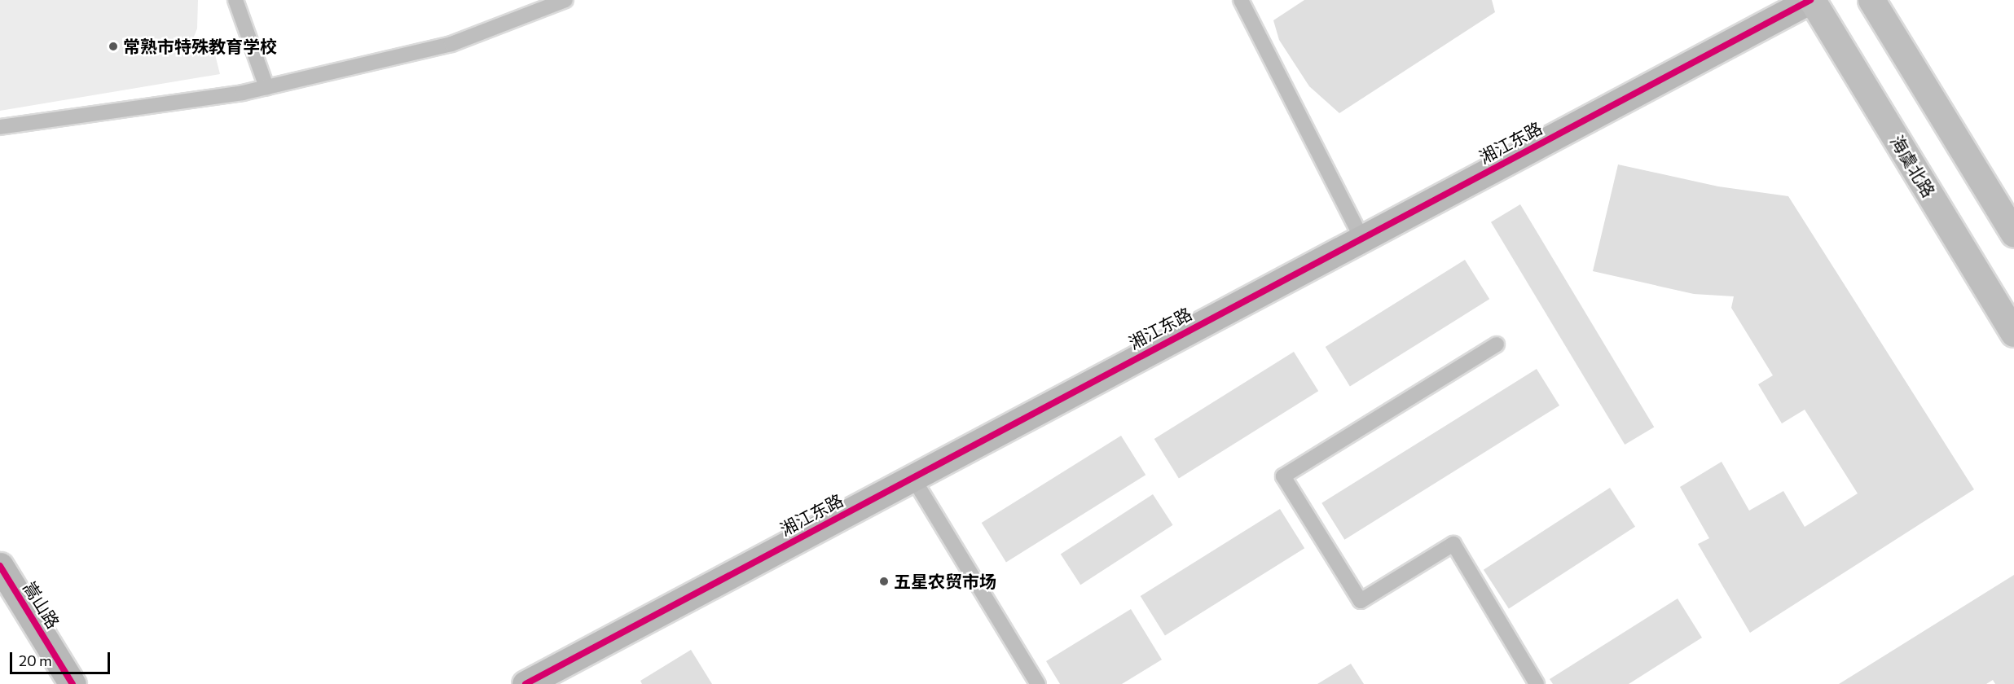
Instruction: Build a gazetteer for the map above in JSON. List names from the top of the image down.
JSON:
{
  "streets": {
    "main road": ["海虞北路"],
    "street": ["湘江东路", "嵩山路"]
  },
  "crossings": [
    ["湘江东路", "海虞北路"]
  ],
  "places": ["常熟市特殊教育学校", "五星农贸市场"],
  "scale_bar": "20 m"
}
